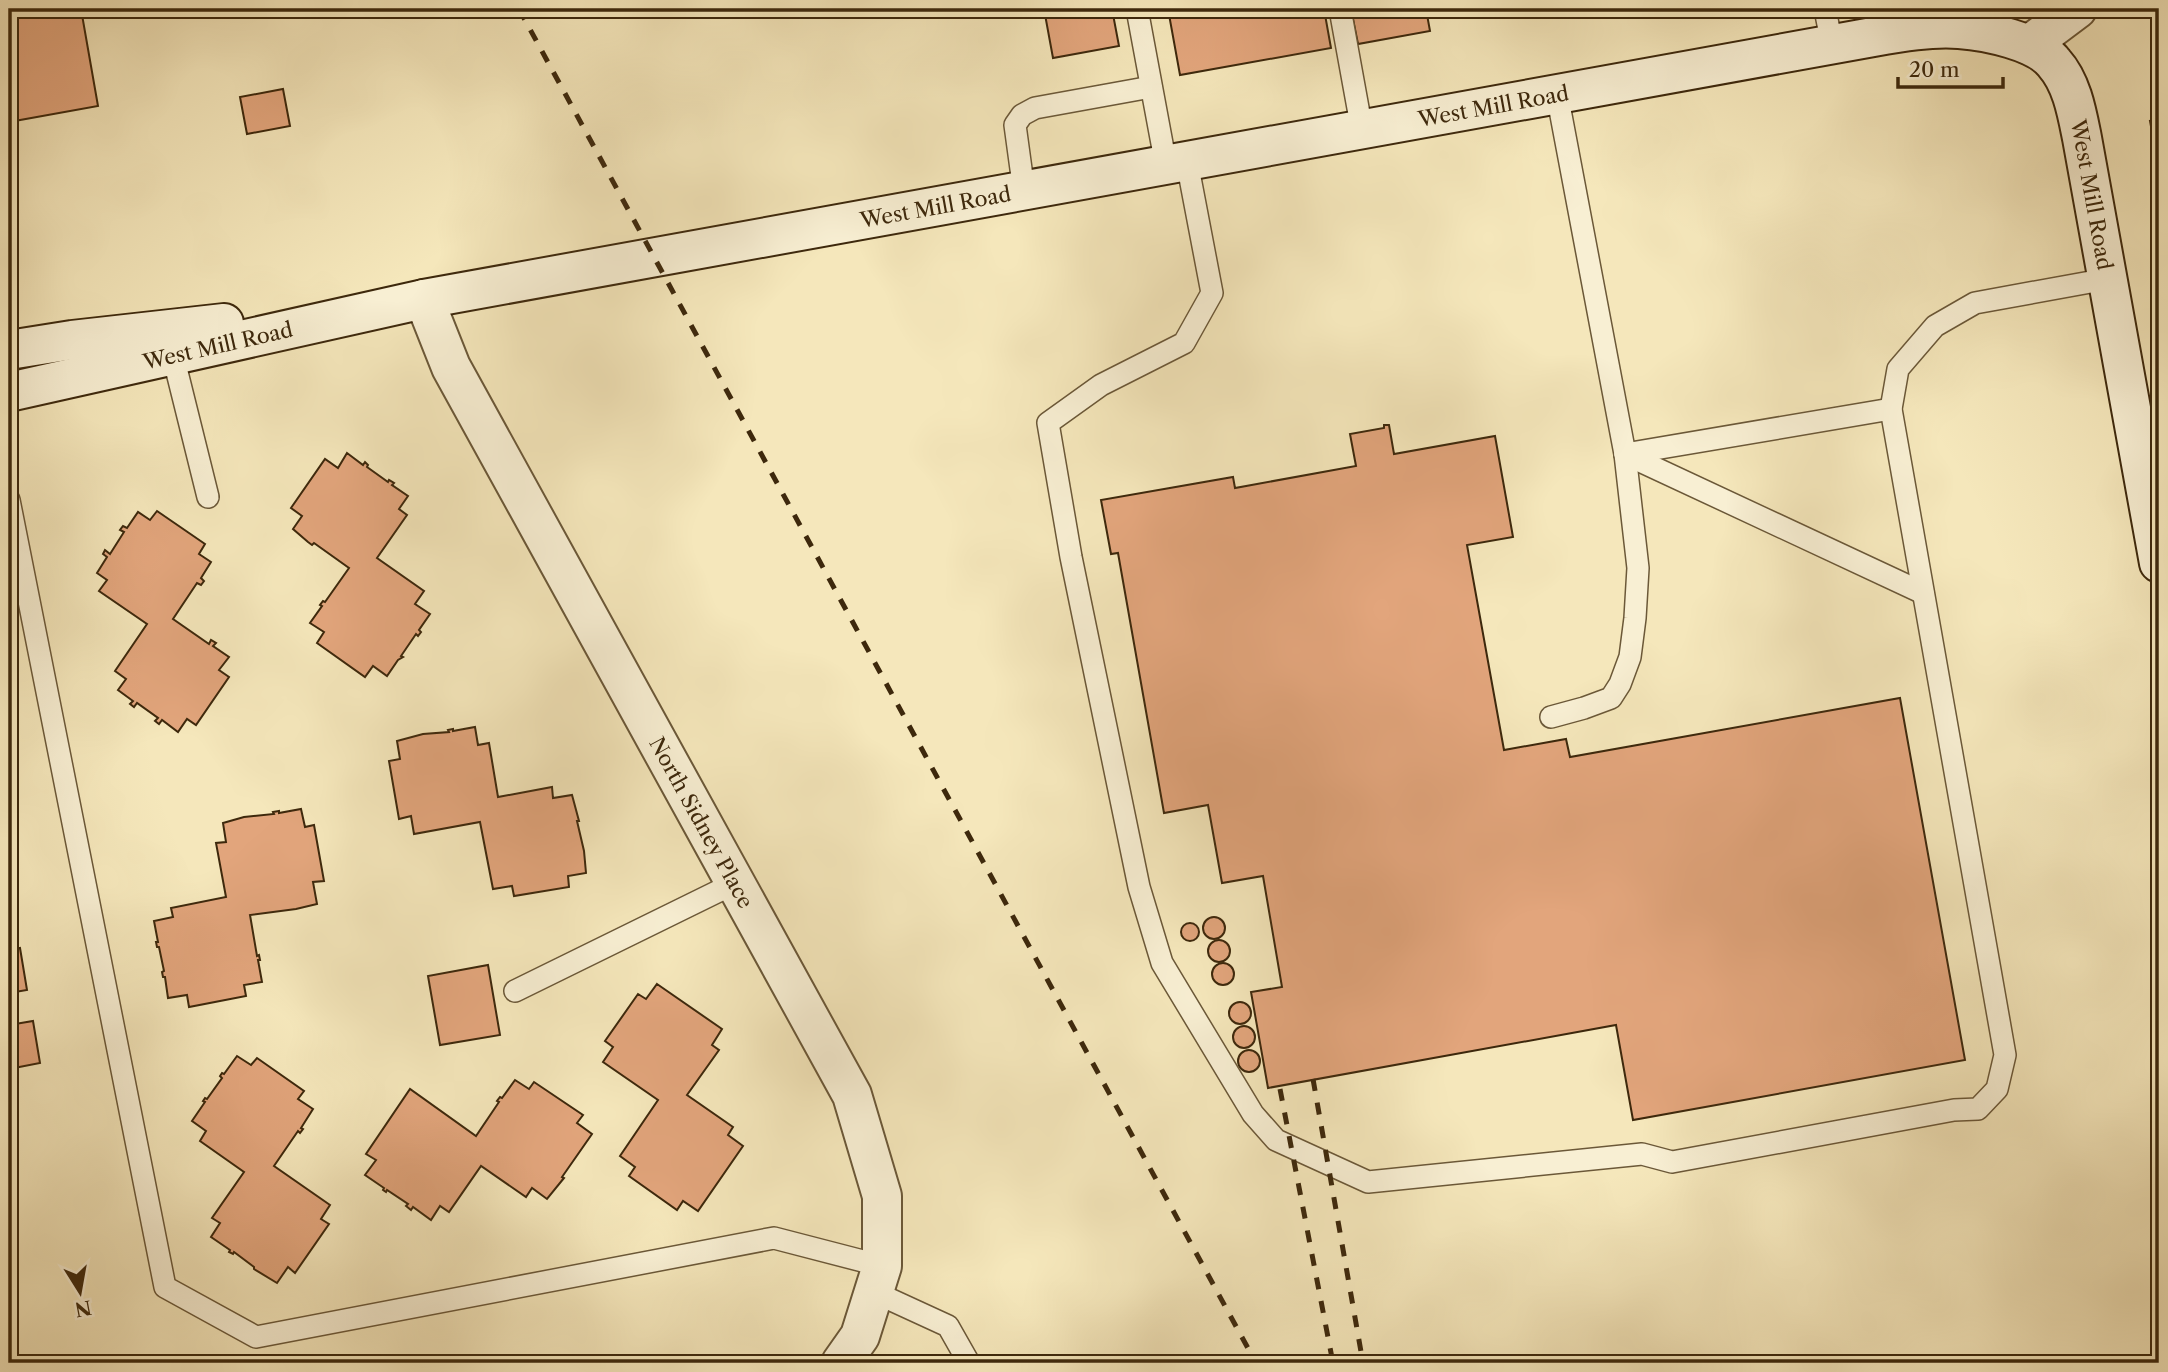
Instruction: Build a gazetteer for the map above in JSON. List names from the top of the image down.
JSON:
{
  "streets": {
    "main road": ["West Mill Road", "North Sidney Place"]
  },
  "crossings": [
    ["West Mill Road", "North Sidney Place"]
  ],
  "scale_bar": "20 m",
  "north": "bottom"
}
